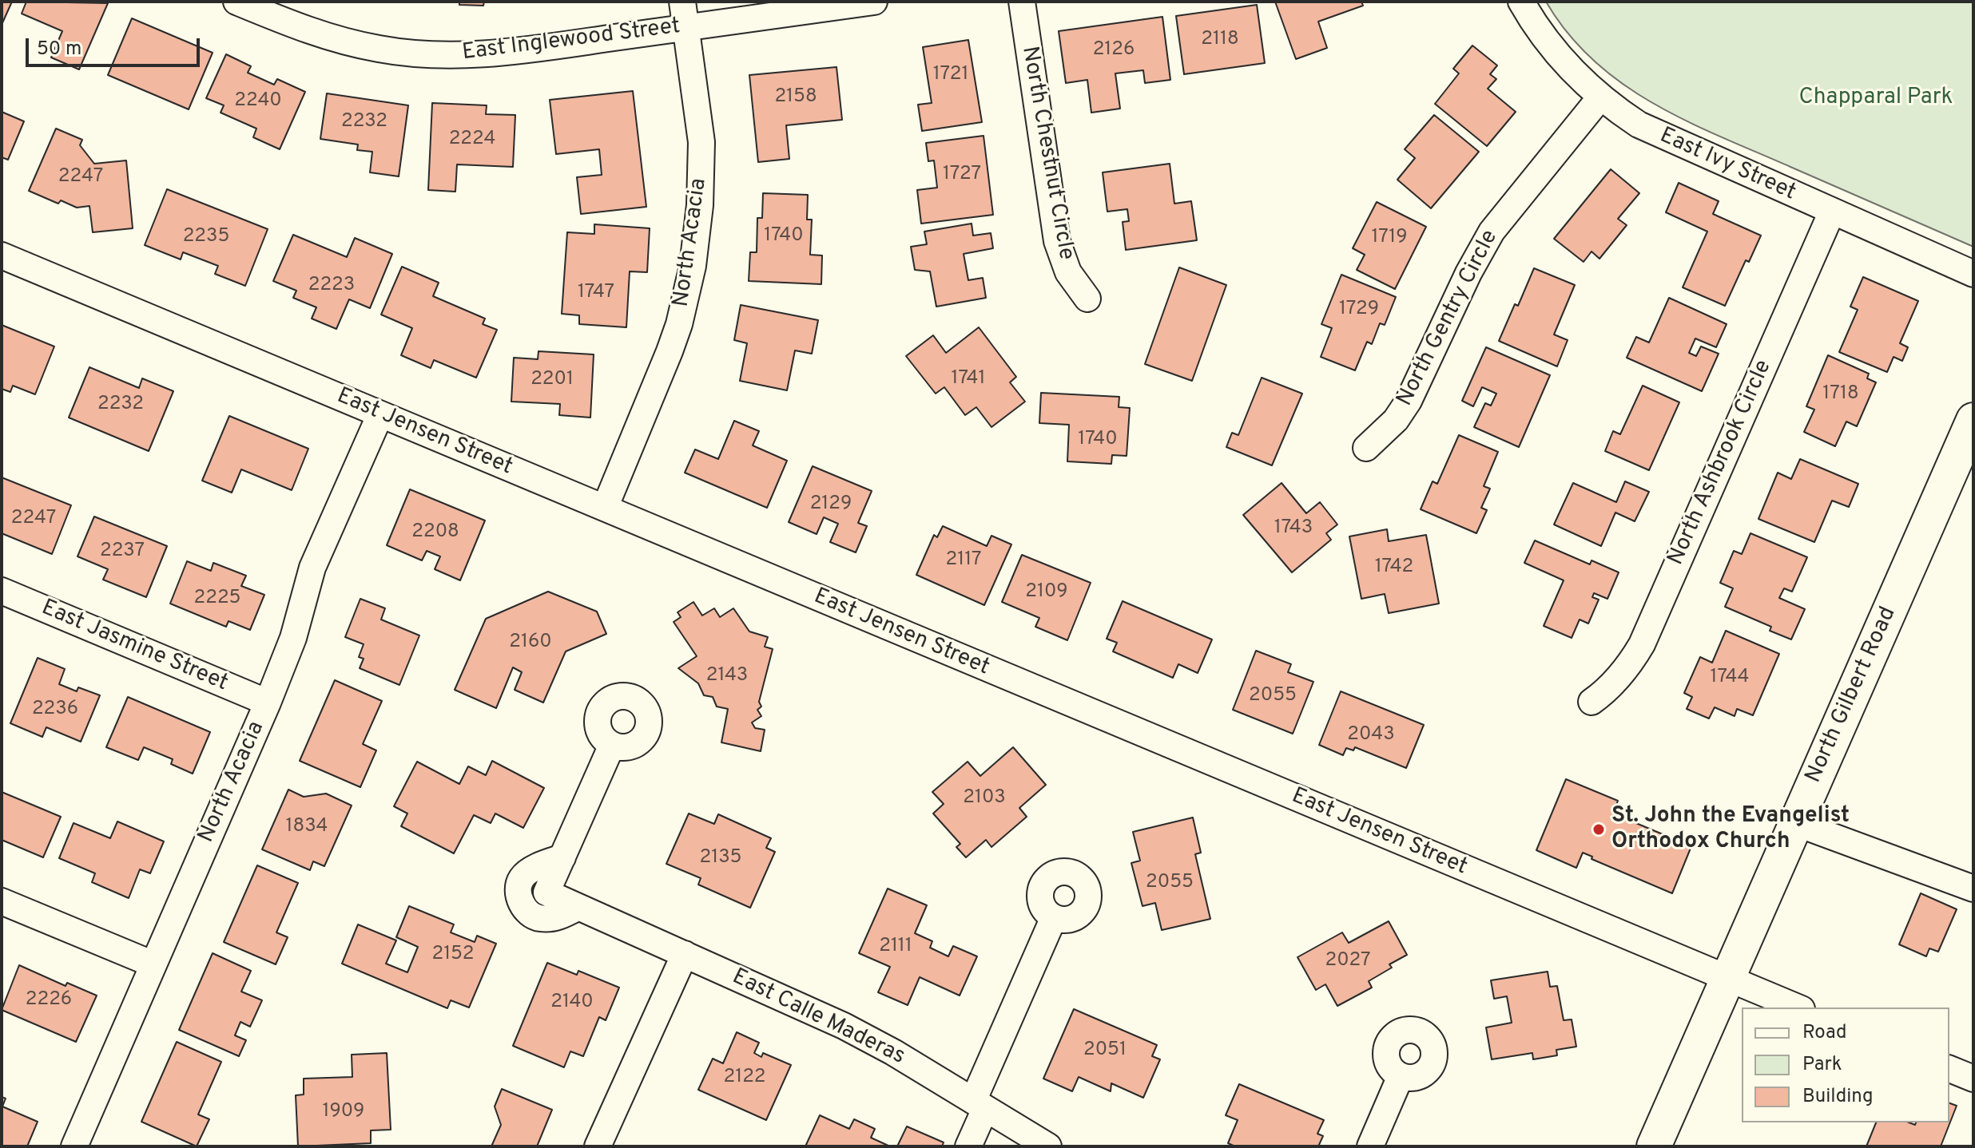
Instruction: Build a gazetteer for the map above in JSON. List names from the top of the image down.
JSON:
{
  "streets": {
    "main road": ["North Gilbert Road"],
    "street": [
      "East Inglewood Street",
      "North Chestnut Circle",
      "East Ivy Street",
      "North Acacia",
      "North Gentry Circle",
      "East Jensen Street",
      "North Ashbrook Circle",
      "East Jasmine Street",
      "East Calle Maderas"
    ]
  },
  "crossings": [
    ["East Inglewood Street", "North Acacia"],
    ["East Ivy Street", "North Gentry Circle"],
    ["East Ivy Street", "North Ashbrook Circle"],
    ["North Acacia", "East Jensen Street"],
    ["North Acacia", "East Jasmine Street"],
    ["East Jensen Street", "North Gilbert Road"]
  ],
  "parks": ["Chapparal Park"],
  "places": ["St. John the Evangelist Orthodox Church"],
  "house_numbers": [
    "2118",
    "2126",
    "1721",
    "2158",
    "2240",
    "2232",
    "2224",
    "1727",
    "2247",
    "1740",
    "2235",
    "1719",
    "2223",
    "1747",
    "1729",
    "1741",
    "2201",
    "1718",
    "2232",
    "1740",
    "2129",
    "2247",
    "1743",
    "2208",
    "2237",
    "2117",
    "1742",
    "2109",
    "2225",
    "2160",
    "2143",
    "1744",
    "2055",
    "2236",
    "2043",
    "2103",
    "1834",
    "2135",
    "2055",
    "2111",
    "2152",
    "2027",
    "2226",
    "2140",
    "2051",
    "2122",
    "1909"
  ],
  "legend": ["Road", "Park", "Building"],
  "scale_bar": "50 m"
}
